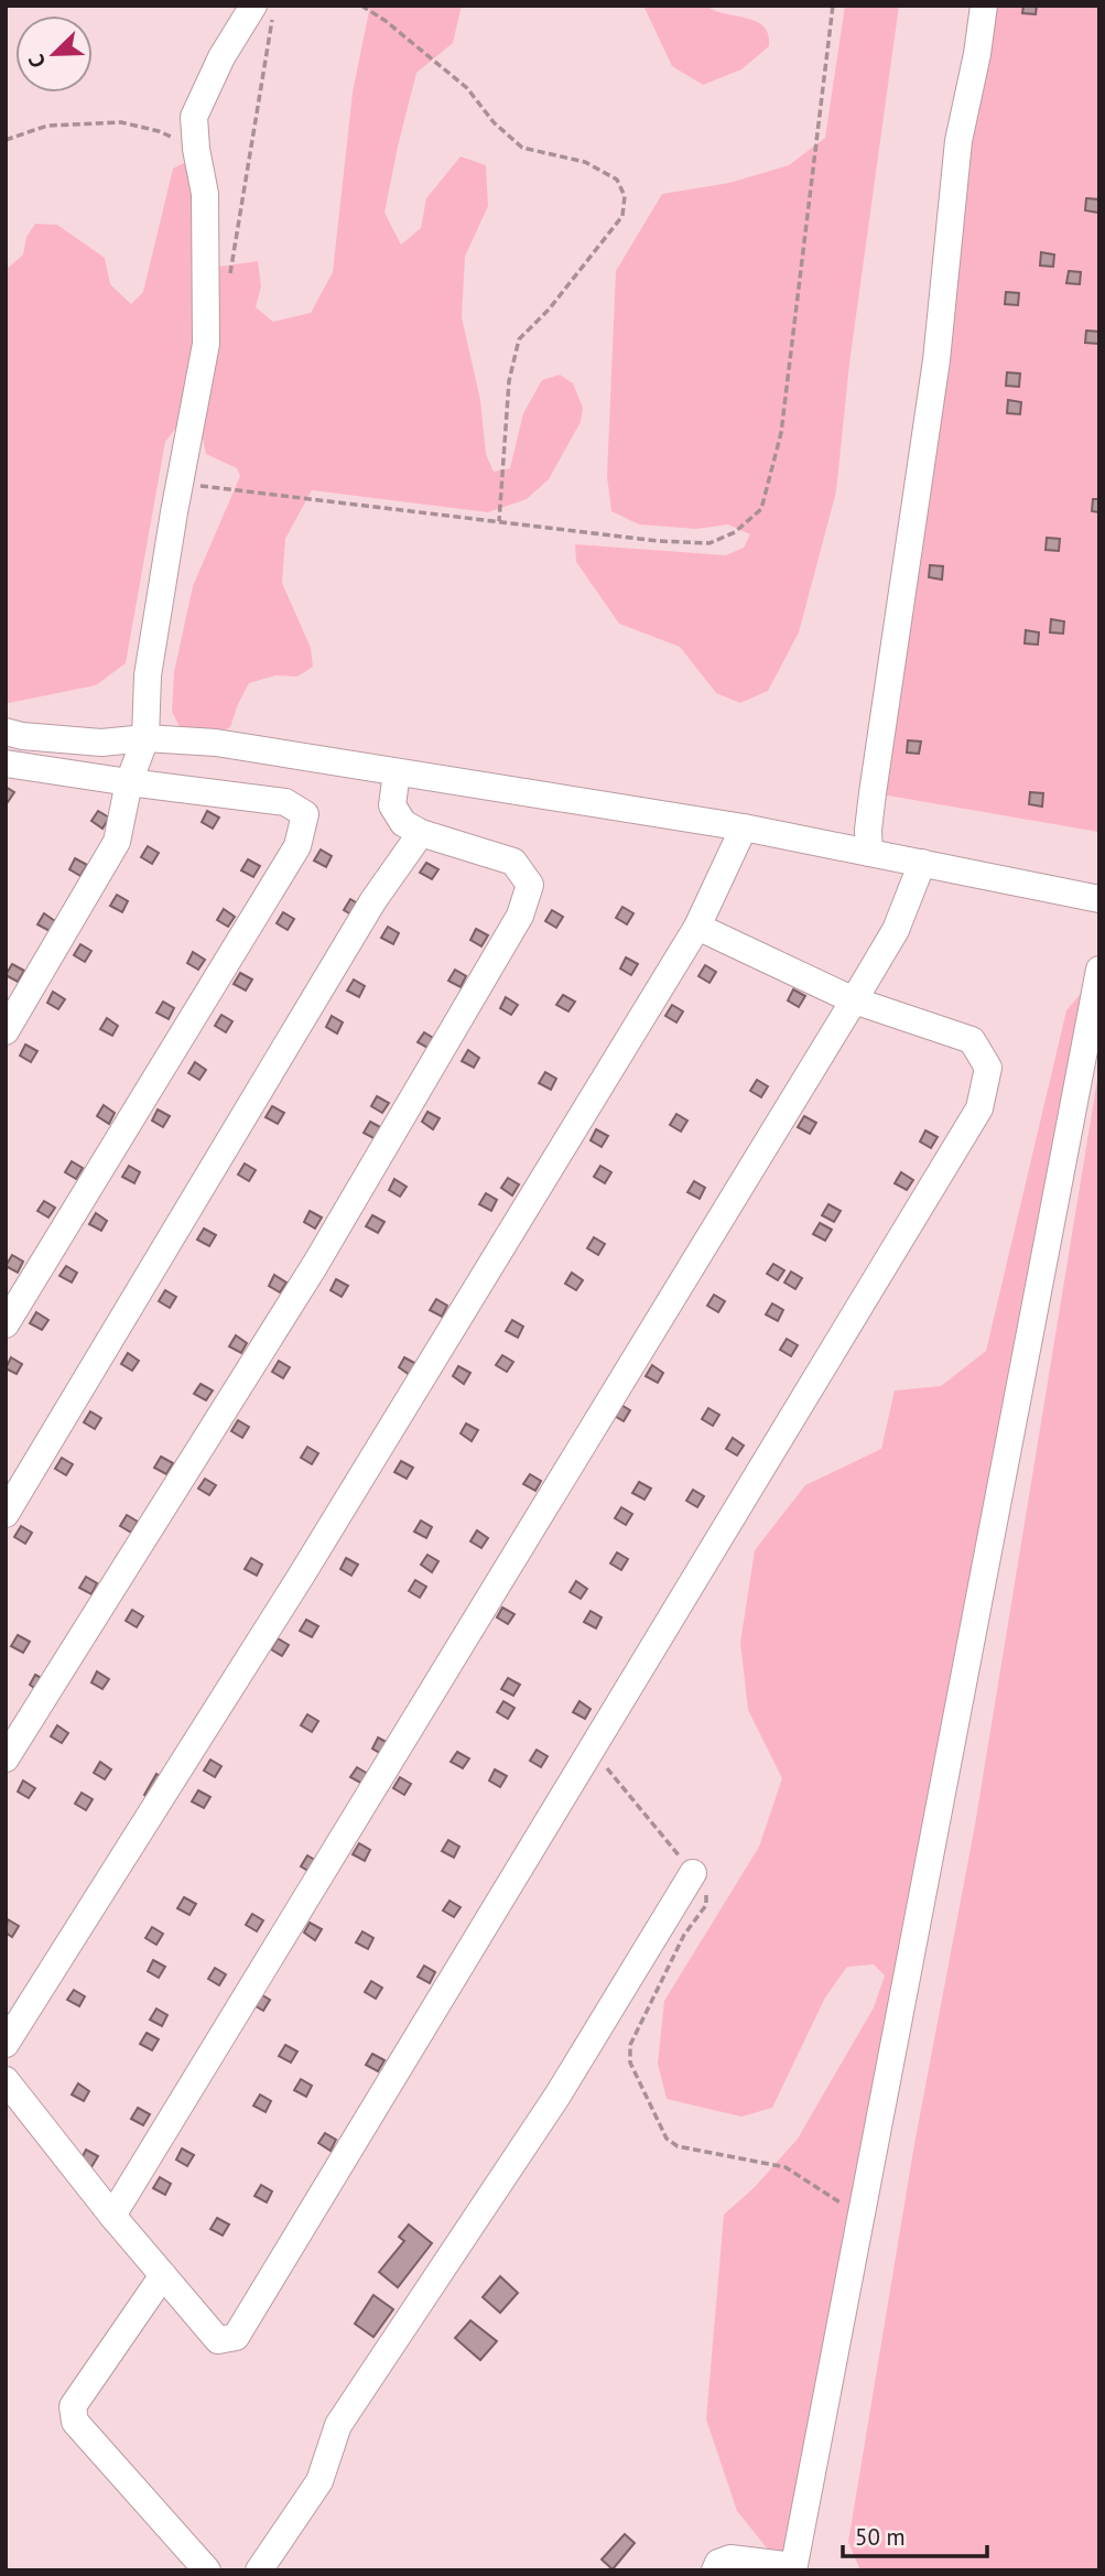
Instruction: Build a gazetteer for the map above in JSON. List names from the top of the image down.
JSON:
{
  "scale_bar": "50 m",
  "north": "bottom left"
}
